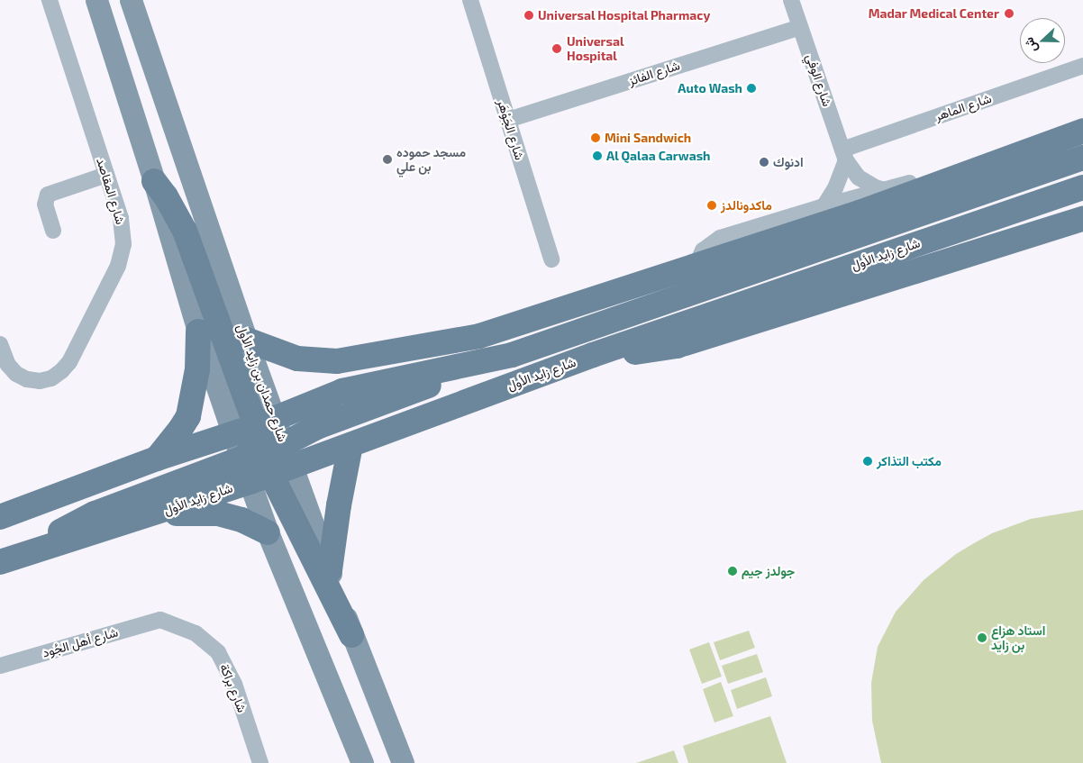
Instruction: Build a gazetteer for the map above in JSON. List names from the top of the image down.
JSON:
{
  "streets": {
    "main road": ["شارع زايد الأول", "شارع حمدان بن زايد الأول"],
    "street": [
      "شارع الفائز",
      "شارع الوفي",
      "شارع الماهر",
      "شارع الجَوْهَر",
      "شارع المقاصد",
      "شارع أهل الجُود",
      "شارع براكة"
    ]
  },
  "crossings": [
    ["شارع الفائز", "شارع الوفي"],
    ["شارع الفائز", "شارع الجَوْهَر"],
    ["شارع الوفي", "شارع الماهر"],
    ["شارع زايد الأول", "شارع حمدان بن زايد الأول"],
    ["شارع أهل الجُود", "شارع براكة"]
  ],
  "places": [
    "Madar Medical Center",
    "Universal Hospital Pharmacy",
    "Universal Hospital",
    "Auto Wash",
    "Mini Sandwich",
    "Al Qalaa Carwash",
    "مسجد حموده بن علي",
    "ادنوك",
    "ماكدونالدز",
    "مكتب التذاكر",
    "جولدز جيم",
    "استاد هزاع بن زايد"
  ],
  "north": "left"
}
